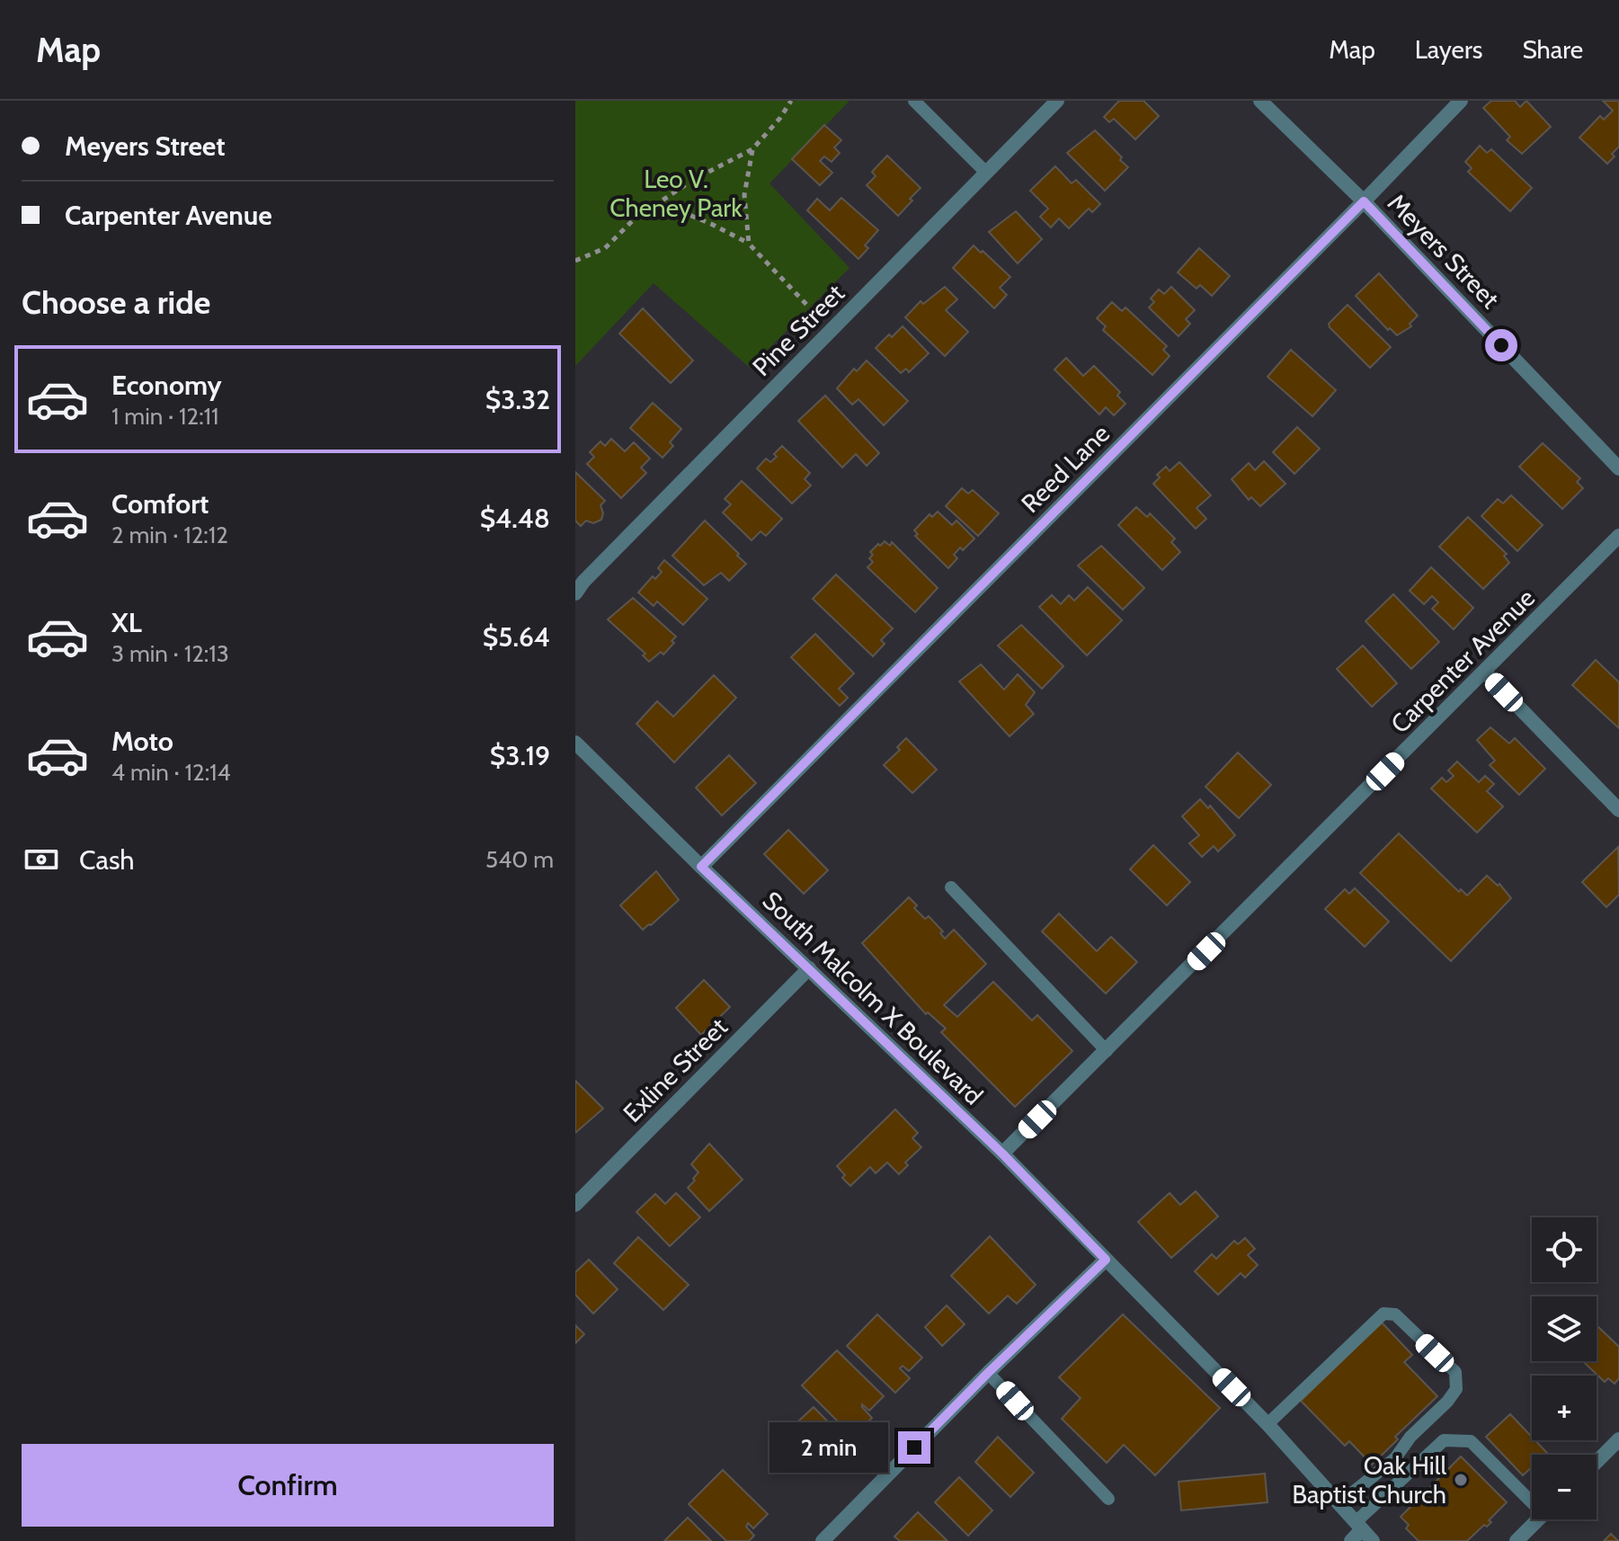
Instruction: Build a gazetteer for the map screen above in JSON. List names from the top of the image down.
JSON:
{
  "streets": {
    "street": [
      "Meyers Street",
      "Pine Street",
      "Reed Lane",
      "Carpenter Avenue",
      "South Malcolm X Boulevard",
      "Exline Street"
    ]
  },
  "crossings": [
    ["Meyers Street", "Reed Lane"],
    ["Reed Lane", "South Malcolm X Boulevard"],
    ["Carpenter Avenue", "South Malcolm X Boulevard"],
    ["South Malcolm X Boulevard", "Exline Street"]
  ],
  "parks": ["Leo V. Cheney Park"],
  "places": ["Oak Hill Baptist Church"],
  "page": {
    "header": "Map",
    "nav": ["Map", "Layers", "Share"],
    "banner": ["Meyers Street", "Carpenter Avenue"],
    "heading": "Choose a ride",
    "list": [
      {
        "name": "Economy",
        "note": "1 min · 12:11",
        "value": "$3.32"
      },
      {
        "name": "Comfort",
        "note": "2 min · 12:12",
        "value": "$4.48"
      },
      {
        "name": "XL",
        "note": "3 min · 12:13",
        "value": "$5.64"
      },
      {
        "name": "Moto",
        "note": "4 min · 12:14",
        "value": "$3.19"
      }
    ],
    "pay": ["Cash", "540 m"],
    "map_buttons": ["+", "−"],
    "bubble": "2 min",
    "buttons": "Confirm"
  }
}
